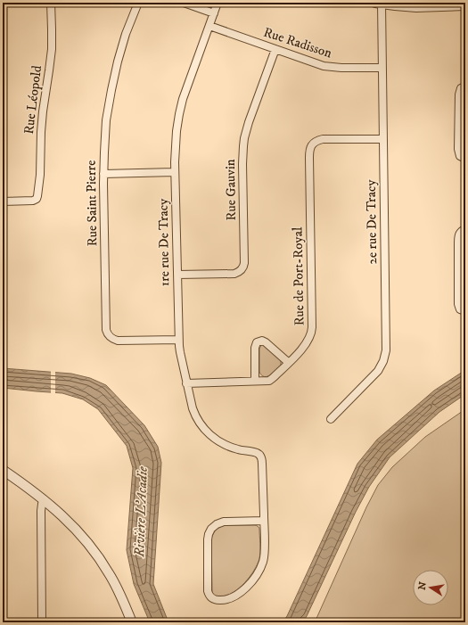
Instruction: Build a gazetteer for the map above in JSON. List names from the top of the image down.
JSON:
{
  "streets": {
    "street": [
      "Rue Radisson",
      "Rue Léopold",
      "Rue Gauvin",
      "Rue Saint Pierre",
      "2e rue De Tracy",
      "1re rue De Tracy",
      "Rue de Port-Royal"
    ]
  },
  "crossings": [
    ["Rue Radisson", "Rue Gauvin"],
    ["Rue Radisson", "2e rue De Tracy"],
    ["Rue Radisson", "1re rue De Tracy"],
    ["Rue Gauvin", "1re rue De Tracy"],
    ["Rue Saint Pierre", "1re rue De Tracy"],
    ["2e rue De Tracy", "Rue de Port-Royal"],
    ["1re rue De Tracy", "Rue de Port-Royal"]
  ],
  "water": ["Rivière L'Acadie"],
  "north": "left"
}
